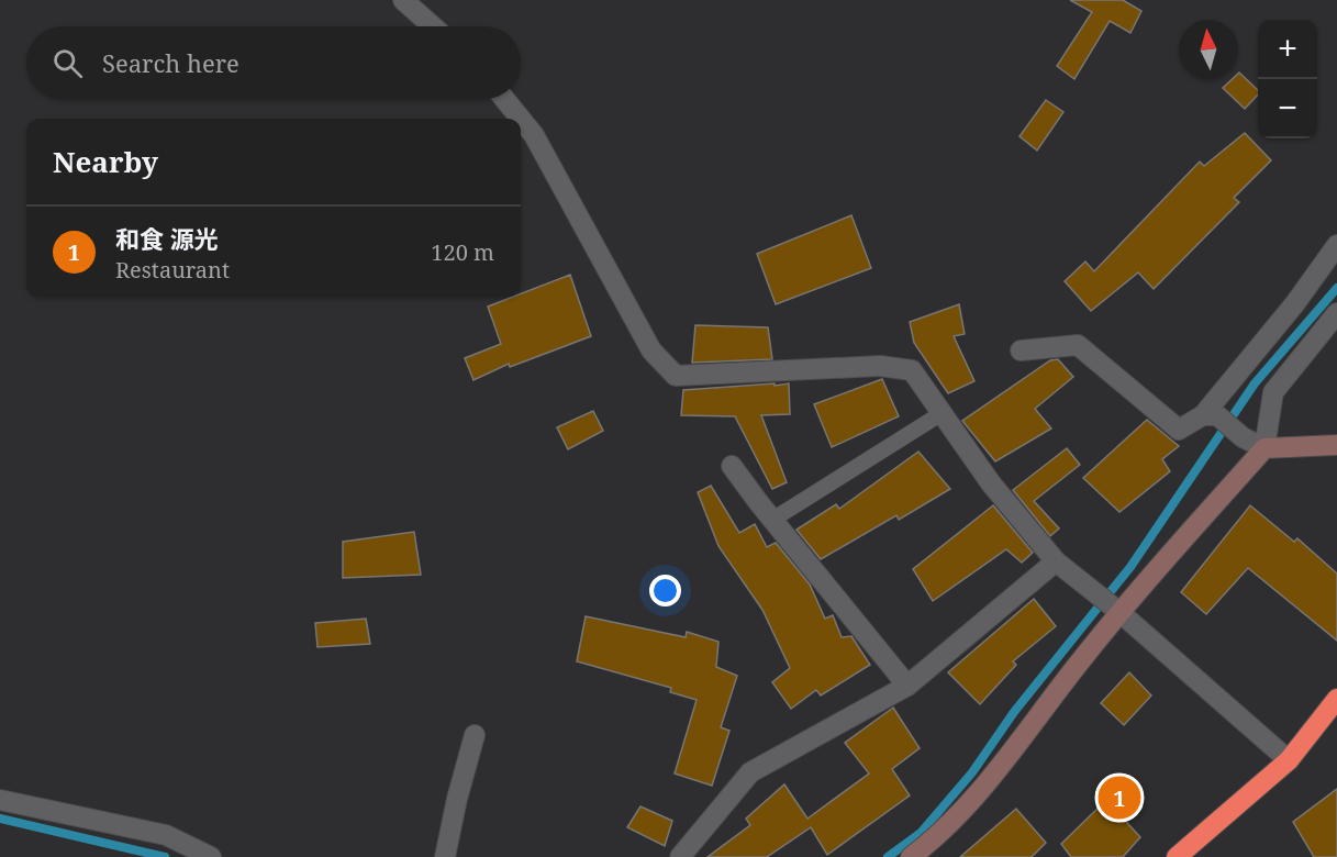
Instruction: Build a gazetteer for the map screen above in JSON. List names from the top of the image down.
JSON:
{
  "north": "top",
  "page": {
    "map_buttons": ["+", "−"],
    "search": "Search here",
    "heading": "Nearby",
    "list": [
      {
        "mark": "1",
        "name": "和食 源光",
        "note": "Restaurant",
        "value": "120 m"
      }
    ],
    "pins": "1"
  }
}
